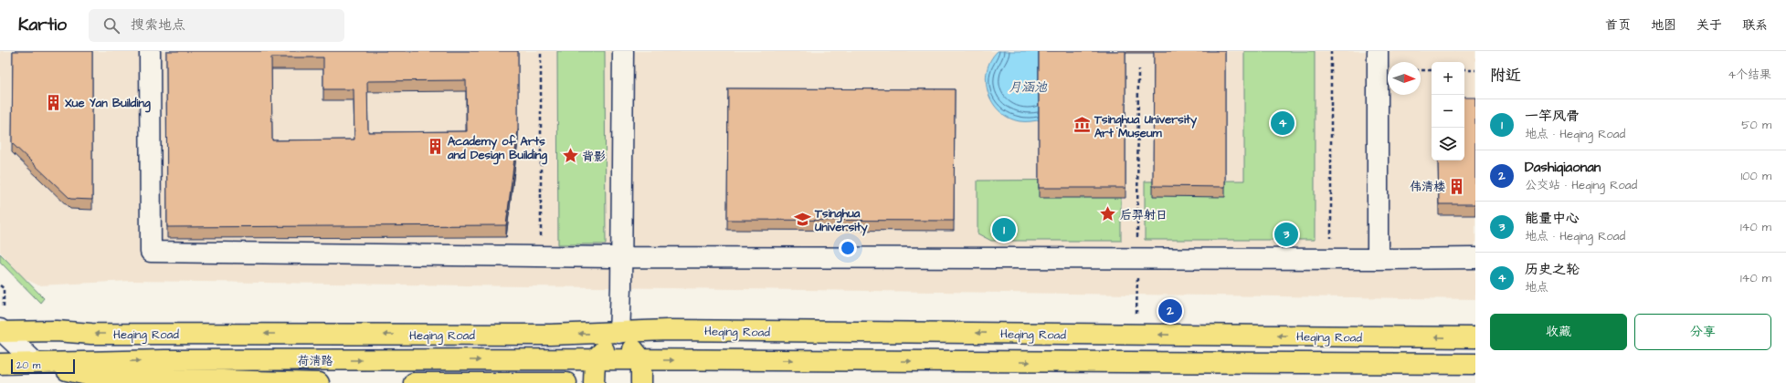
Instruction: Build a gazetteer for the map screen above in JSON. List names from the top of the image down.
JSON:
{
  "streets": {
    "main road": ["Heqing Road", "荷清路"]
  },
  "water": ["月涵池"],
  "places": {
    "building": ["Xue Yan Building", "Academy of Arts and Design Building", "伟清楼"],
    "museum": ["Tsinghua University Art Museum"],
    "place": ["背影", "后羿射日"],
    "school or university": ["Tsinghua University"]
  },
  "scale_bar": "20 m",
  "north": "right",
  "page": {
    "header": "Kartio",
    "search": "搜索地点",
    "nav": [
      "首页",
      "地图",
      "关于",
      "联系"
    ],
    "heading": ["附近", "4个结果"],
    "map_buttons": ["+", "−"],
    "list": [
      {
        "mark": "1",
        "name": "一竿风骨",
        "note": "地点 · Heqing Road",
        "value": "50 m"
      },
      {
        "mark": "2",
        "name": "Dashiqiaonan",
        "note": "公交站 · Heqing Road",
        "value": "100 m"
      },
      {
        "mark": "3",
        "name": "能量中心",
        "note": "地点 · Heqing Road",
        "value": "140 m"
      },
      {
        "mark": "4",
        "name": "历史之轮",
        "note": "地点",
        "value": "140 m"
      }
    ],
    "pins": [
      "4",
      "1",
      "3",
      "2"
    ],
    "buttons": ["收藏", "分享"],
    "scale": "20 m"
  }
}
